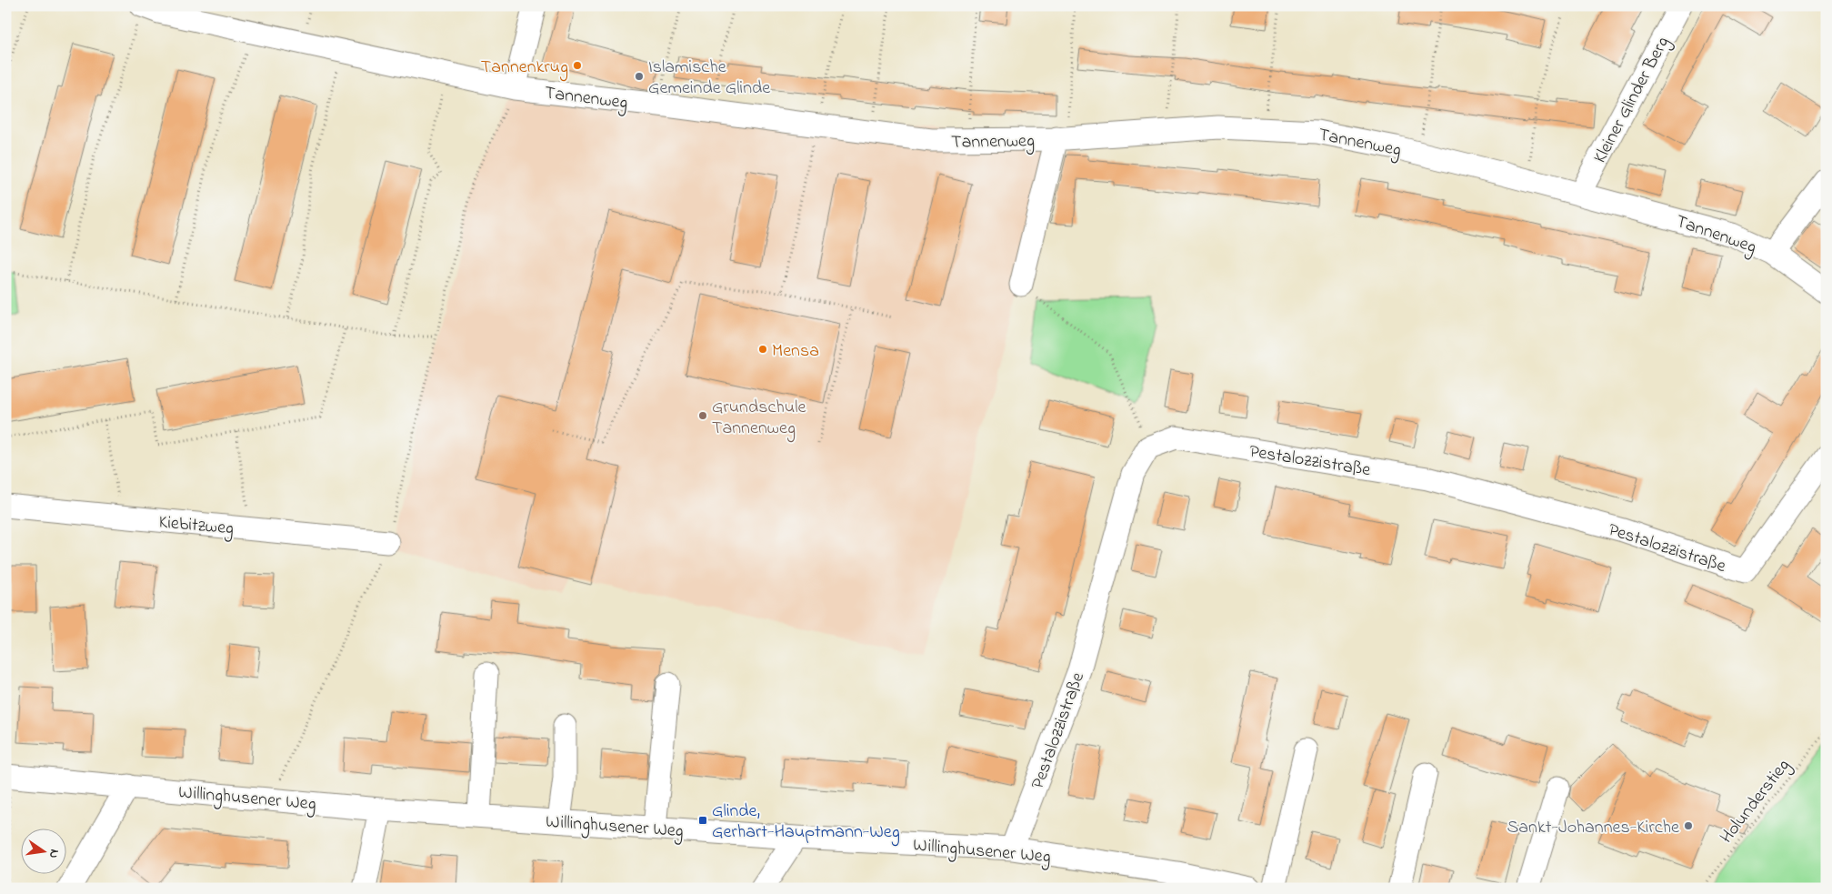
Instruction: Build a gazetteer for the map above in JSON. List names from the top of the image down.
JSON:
{
  "streets": {
    "street": [
      "Tannenweg",
      "Kleiner Glinder Berg",
      "Pestalozzistraße",
      "Kiebitzweg",
      "Willinghusener Weg"
    ],
    "path": ["Holunderstieg"]
  },
  "crossings": [
    ["Tannenweg", "Kleiner Glinder Berg"],
    ["Pestalozzistraße", "Willinghusener Weg"]
  ],
  "places": {
    "other": [
      "Tannenkrug",
      "Islamische Gemeinde Glinde",
      "Mensa",
      "Grundschule Tannenweg",
      "Sankt-Johannes-Kirche"
    ],
    "transit": ["Glinde, Gerhart-Hauptmann-Weg"]
  },
  "north": "right"
}
